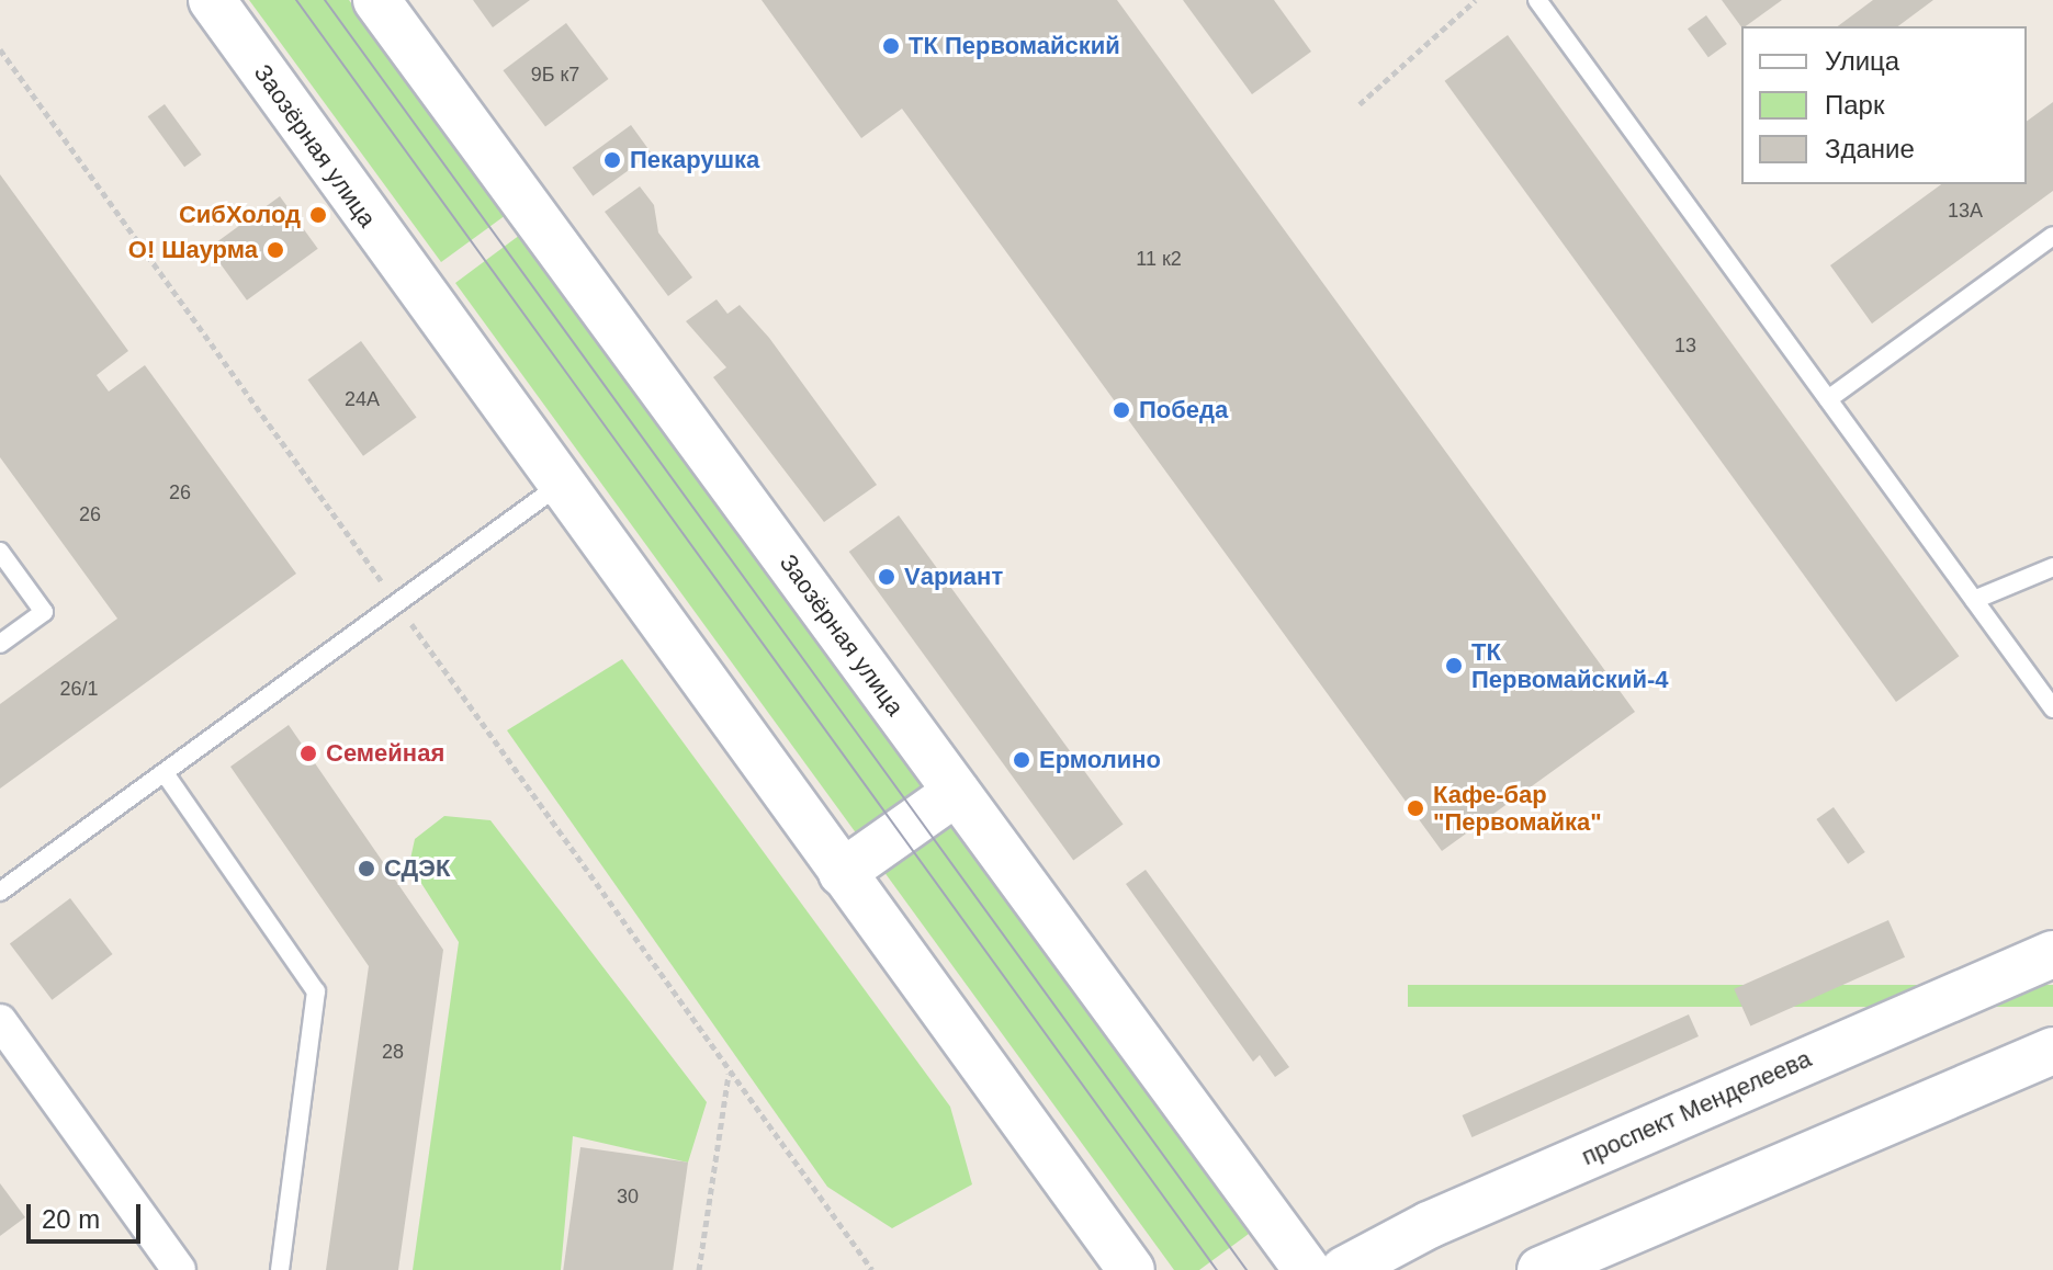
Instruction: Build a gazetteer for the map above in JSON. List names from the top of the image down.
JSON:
{
  "streets": {
    "main road": ["Заозёрная улица", "проспект Менделеева"]
  },
  "places": [
    "ТК Первомайский",
    "Пекарушка",
    "СибХолод",
    "О! Шаурма",
    "Победа",
    "Vариант",
    "ТК Первомайский-4",
    "Семейная",
    "Ермолино",
    "Кафе-бар \"Первомайка\"",
    "СДЭК"
  ],
  "house_numbers": [
    "9Б к7",
    "13А",
    "11 к2",
    "13",
    "24А",
    "26",
    "26",
    "26/1",
    "28",
    "30"
  ],
  "legend": ["Улица", "Парк", "Здание"],
  "scale_bar": "20 m"
}
